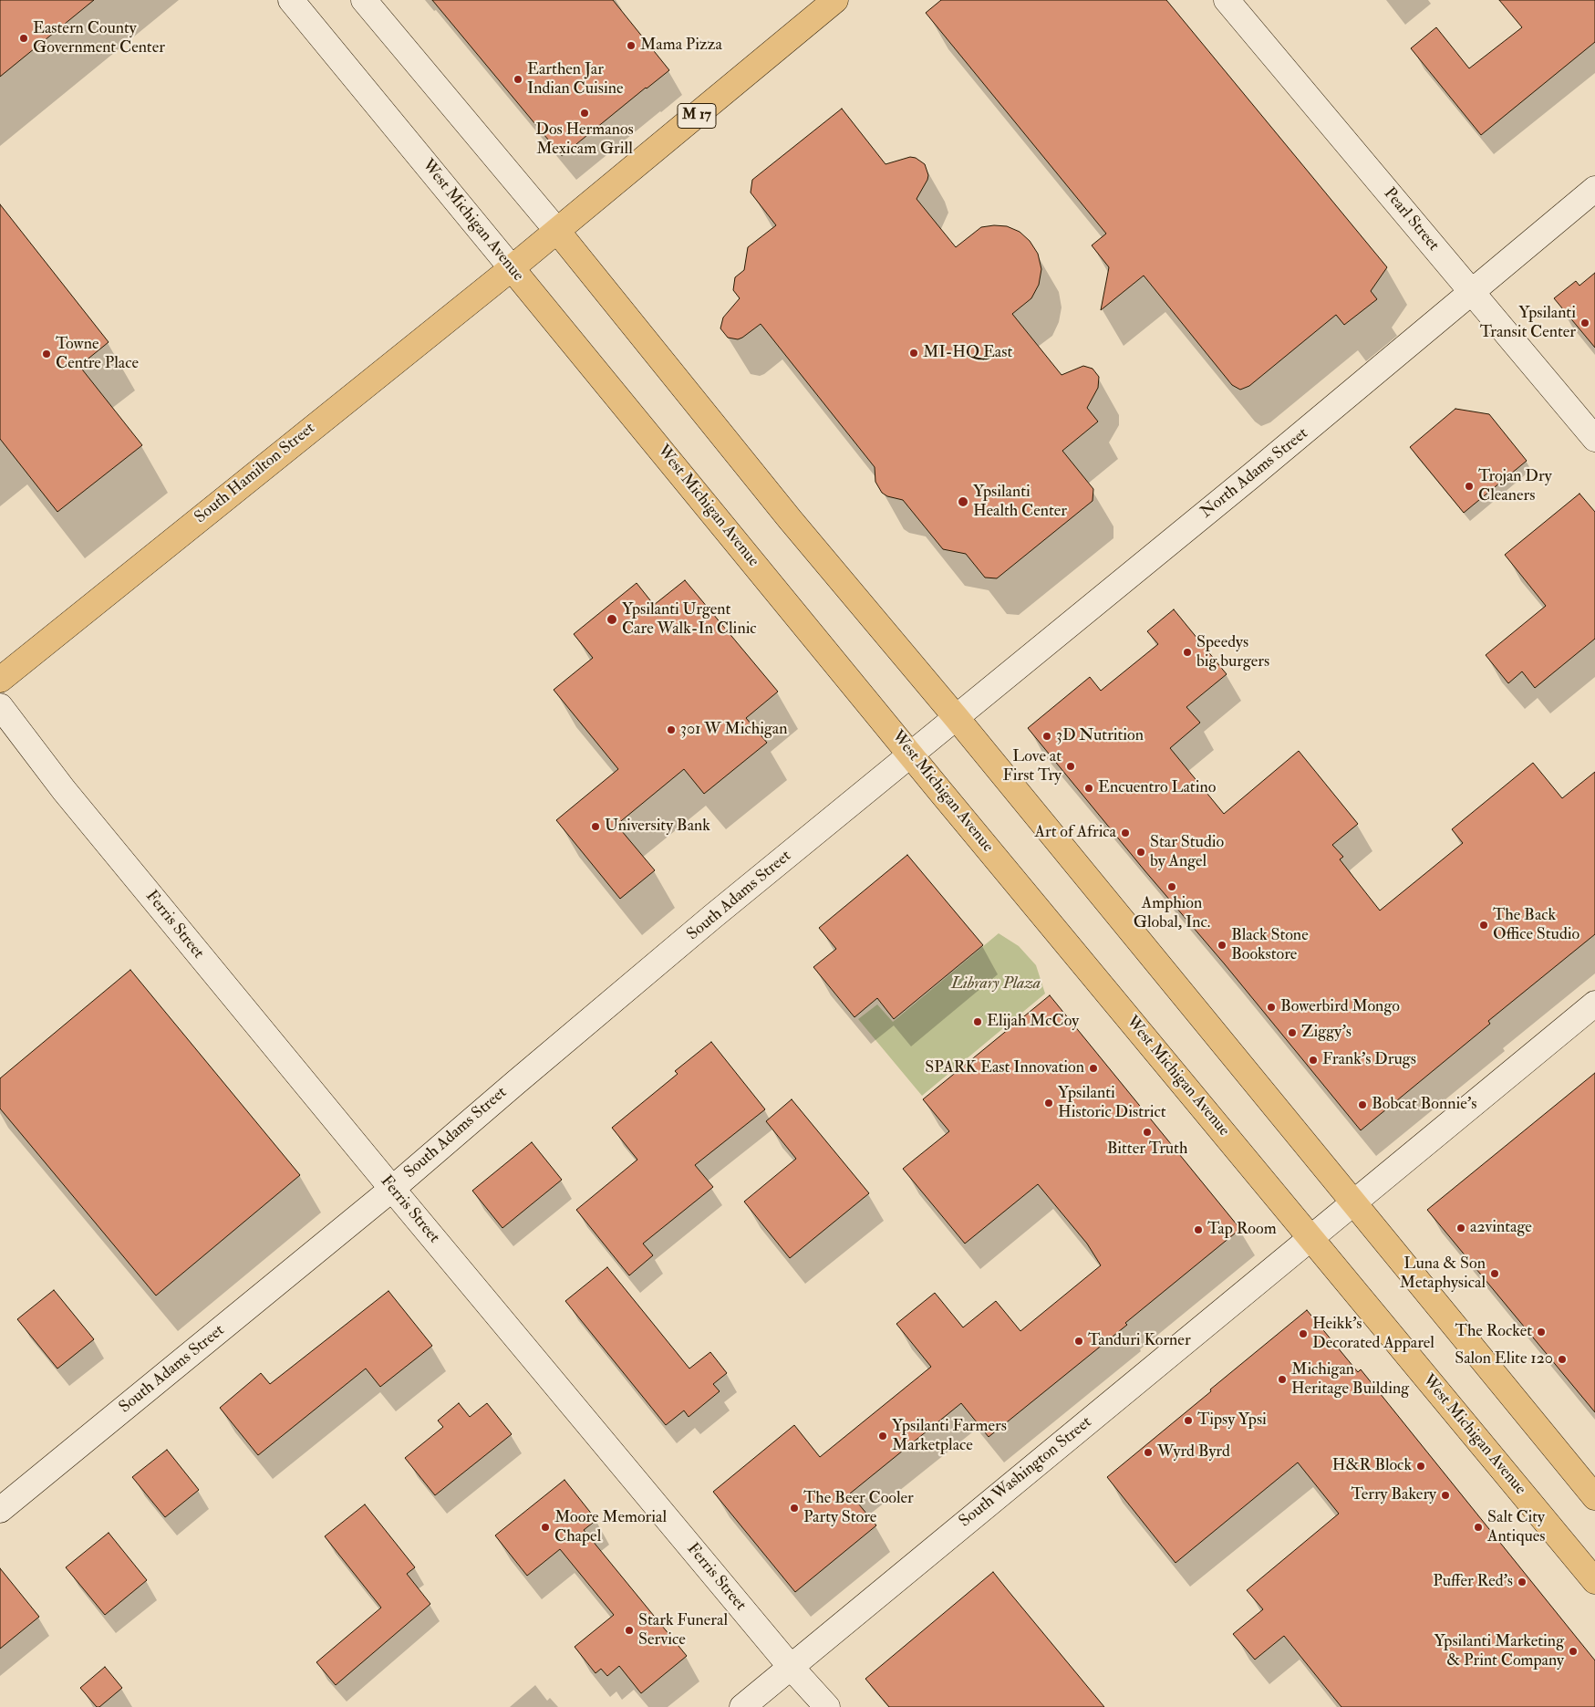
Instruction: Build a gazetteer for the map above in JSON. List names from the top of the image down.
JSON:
{
  "streets": {
    "main road": ["M 17", "West Michigan Avenue", "South Hamilton Street"],
    "street": [
      "Pearl Street",
      "North Adams Street",
      "South Adams Street",
      "Ferris Street",
      "South Washington Street"
    ]
  },
  "crossings": [
    ["M 17", "South Hamilton Street"],
    ["Pearl Street", "North Adams Street"],
    ["West Michigan Avenue", "South Hamilton Street"],
    ["West Michigan Avenue", "North Adams Street"],
    ["West Michigan Avenue", "South Adams Street"],
    ["West Michigan Avenue", "South Washington Street"],
    ["North Adams Street", "South Adams Street"],
    ["South Adams Street", "Ferris Street"],
    ["Ferris Street", "South Washington Street"]
  ],
  "parks": ["Library Plaza"],
  "places": [
    "Eastern County Government Center",
    "Mama Pizza",
    "Earthen Jar Indian Cuisine",
    "Dos Hermanos Mexicam Grill",
    "Ypsilanti Transit Center",
    "MI-HQ East",
    "Towne Centre Place",
    "Trojan Dry Cleaners",
    "Ypsilanti Health Center",
    "Ypsilanti Urgent Care Walk-In Clinic",
    "Speedys big burgers",
    "301 W Michigan",
    "3D Nutrition",
    "Love at First Try",
    "Encuentro Latino",
    "University Bank",
    "Art of Africa",
    "Star Studio by Angel",
    "Amphion Global, Inc.",
    "The Back Office Studio",
    "Black Stone Bookstore",
    "Bowerbird Mongo",
    "Elijah McCoy",
    "Ziggy's",
    "Frank's Drugs",
    "SPARK East Innovation",
    "Ypsilanti Historic District",
    "Bobcat Bonnie's",
    "Bitter Truth",
    "a2vintage",
    "Tap Room",
    "Luna & Son Metaphysical",
    "The Rocket",
    "Heikk's Decorated Apparel",
    "Tanduri Korner",
    "Salon Elite 120",
    "Michigan Heritage Building",
    "Tipsy Ypsi",
    "Ypsilanti Farmers Marketplace",
    "Wyrd Byrd",
    "H&R Block",
    "Terry Bakery",
    "The Beer Cooler Party Store",
    "Moore Memorial Chapel",
    "Salt City Antiques",
    "Puffer Red's",
    "Stark Funeral Service",
    "Ypsilanti Marketing & Print Company"
  ]
}
